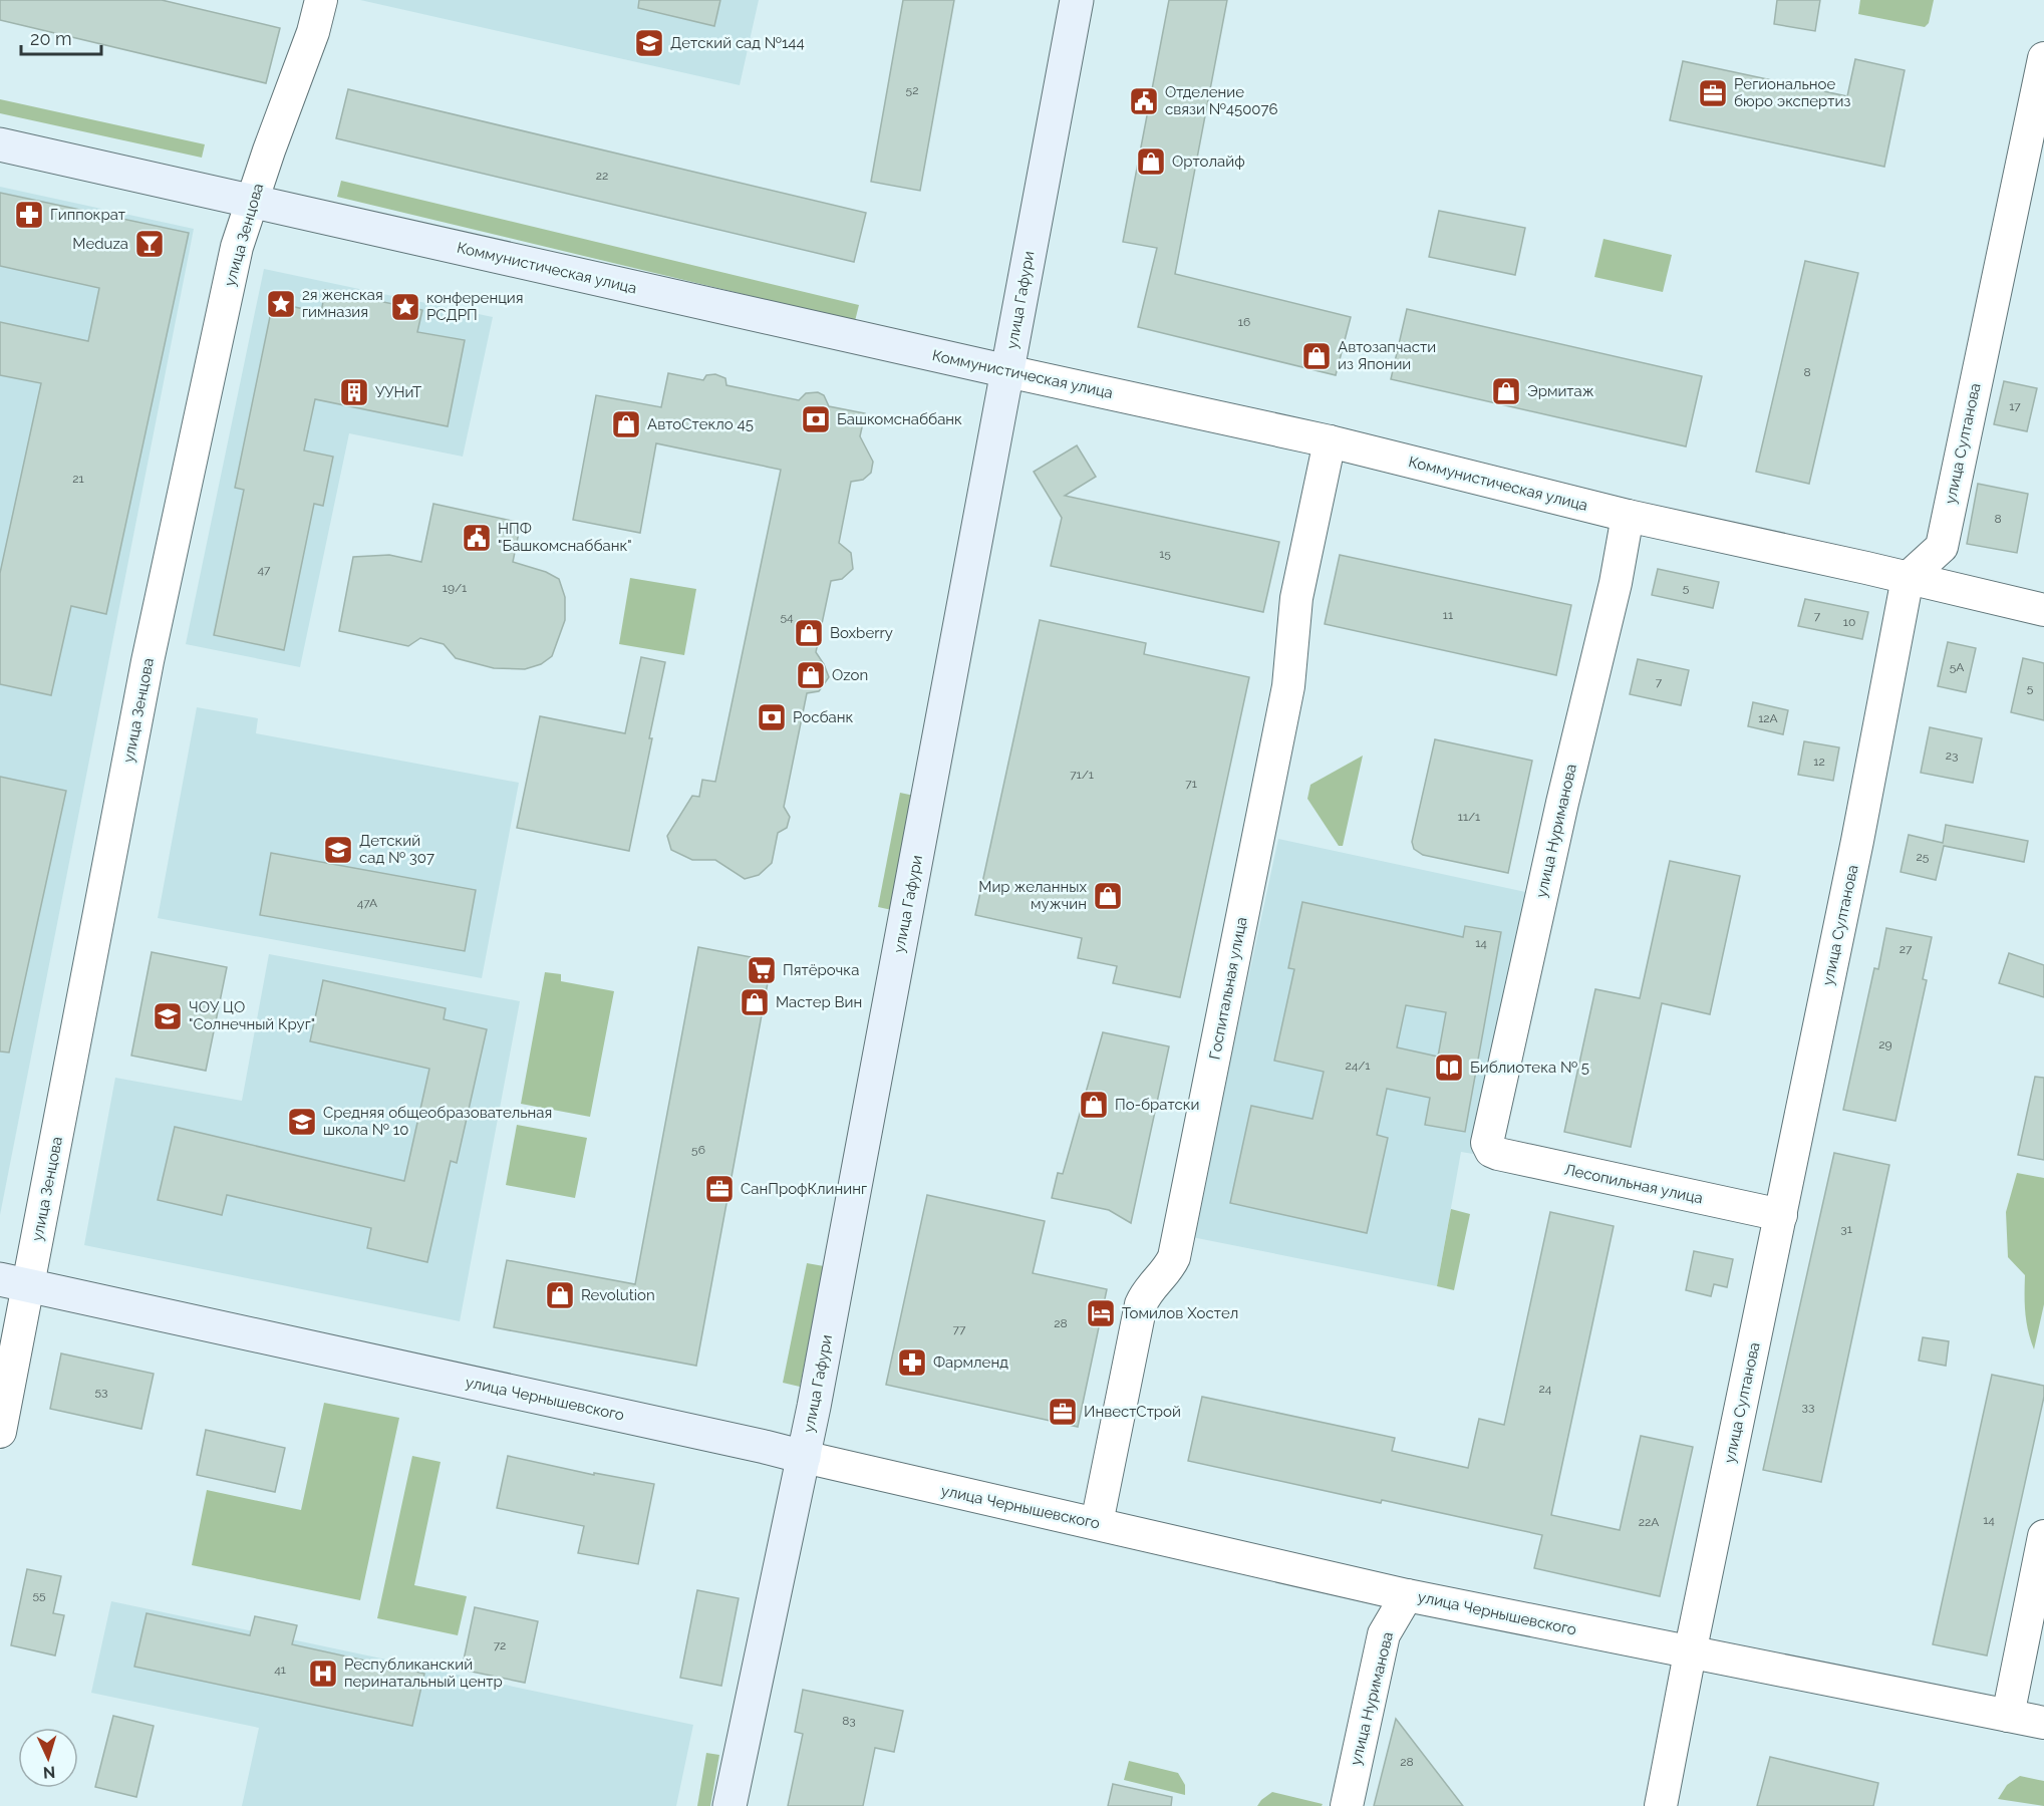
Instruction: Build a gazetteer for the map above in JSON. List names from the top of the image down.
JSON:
{
  "streets": {
    "street": [
      "улица Зенцова",
      "Коммунистическая улица",
      "улица Гафури",
      "улица Султанова",
      "улица Нуриманова",
      "Госпитальная улица",
      "Лесопильная улица",
      "улица Чернышевского"
    ]
  },
  "crossings": [
    ["улица Зенцова", "Коммунистическая улица"],
    ["улица Зенцова", "улица Чернышевского"],
    ["Коммунистическая улица", "улица Гафури"],
    ["Коммунистическая улица", "улица Султанова"],
    ["Коммунистическая улица", "улица Нуриманова"],
    ["Коммунистическая улица", "Госпитальная улица"],
    ["улица Гафури", "улица Чернышевского"],
    ["улица Султанова", "Лесопильная улица"],
    ["улица Султанова", "улица Чернышевского"],
    ["улица Нуриманова", "Лесопильная улица"],
    ["улица Нуриманова", "улица Чернышевского"],
    ["Госпитальная улица", "улица Чернышевского"]
  ],
  "places": {
    "school or university": [
      "Детский сад №144",
      "Детский сад № 307",
      "ЧОУ ЦО \"Солнечный Круг\"",
      "Средняя общеобразовательная школа № 10"
    ],
    "office": ["Региональное бюро экспертиз", "СанПрофКлининг", "ИнвестСтрой"],
    "public building": ["Отделение связи №450076", "НПФ \"Башкомснаббанк\""],
    "shop": [
      "Ортолайф",
      "Автозапчасти из Японии",
      "Эрмитаж",
      "АвтоСтекло 45",
      "Boxberry",
      "Ozon",
      "Мир желанных мужчин",
      "Мастер Вин",
      "По-братски",
      "Revolution"
    ],
    "pharmacy": ["Гиппократ", "Фармленд"],
    "bar": ["Meduza"],
    "place": ["2я женская гимназия", "конференция РСДРП"],
    "building": ["УУНиТ"],
    "bank": ["Башкомснаббанк", "Росбанк"],
    "supermarket": ["Пятёрочка"],
    "library": ["Библиотека № 5"],
    "hotel": ["Томилов Хостел"],
    "hospital": ["Республиканский перинатальный центр"]
  },
  "house_numbers": [
    "52",
    "22",
    "16",
    "8",
    "17",
    "21",
    "8",
    "15",
    "47",
    "19/1",
    "5",
    "11",
    "7",
    "54",
    "10",
    "5А",
    "7",
    "5",
    "12А",
    "23",
    "12",
    "71/1",
    "71",
    "11/1",
    "25",
    "47А",
    "14",
    "27",
    "29",
    "24/1",
    "56",
    "31",
    "28",
    "77",
    "24",
    "53",
    "33",
    "14",
    "22А",
    "55",
    "72",
    "41",
    "83",
    "28"
  ],
  "scale_bar": "20 m",
  "north": "bottom"
}
